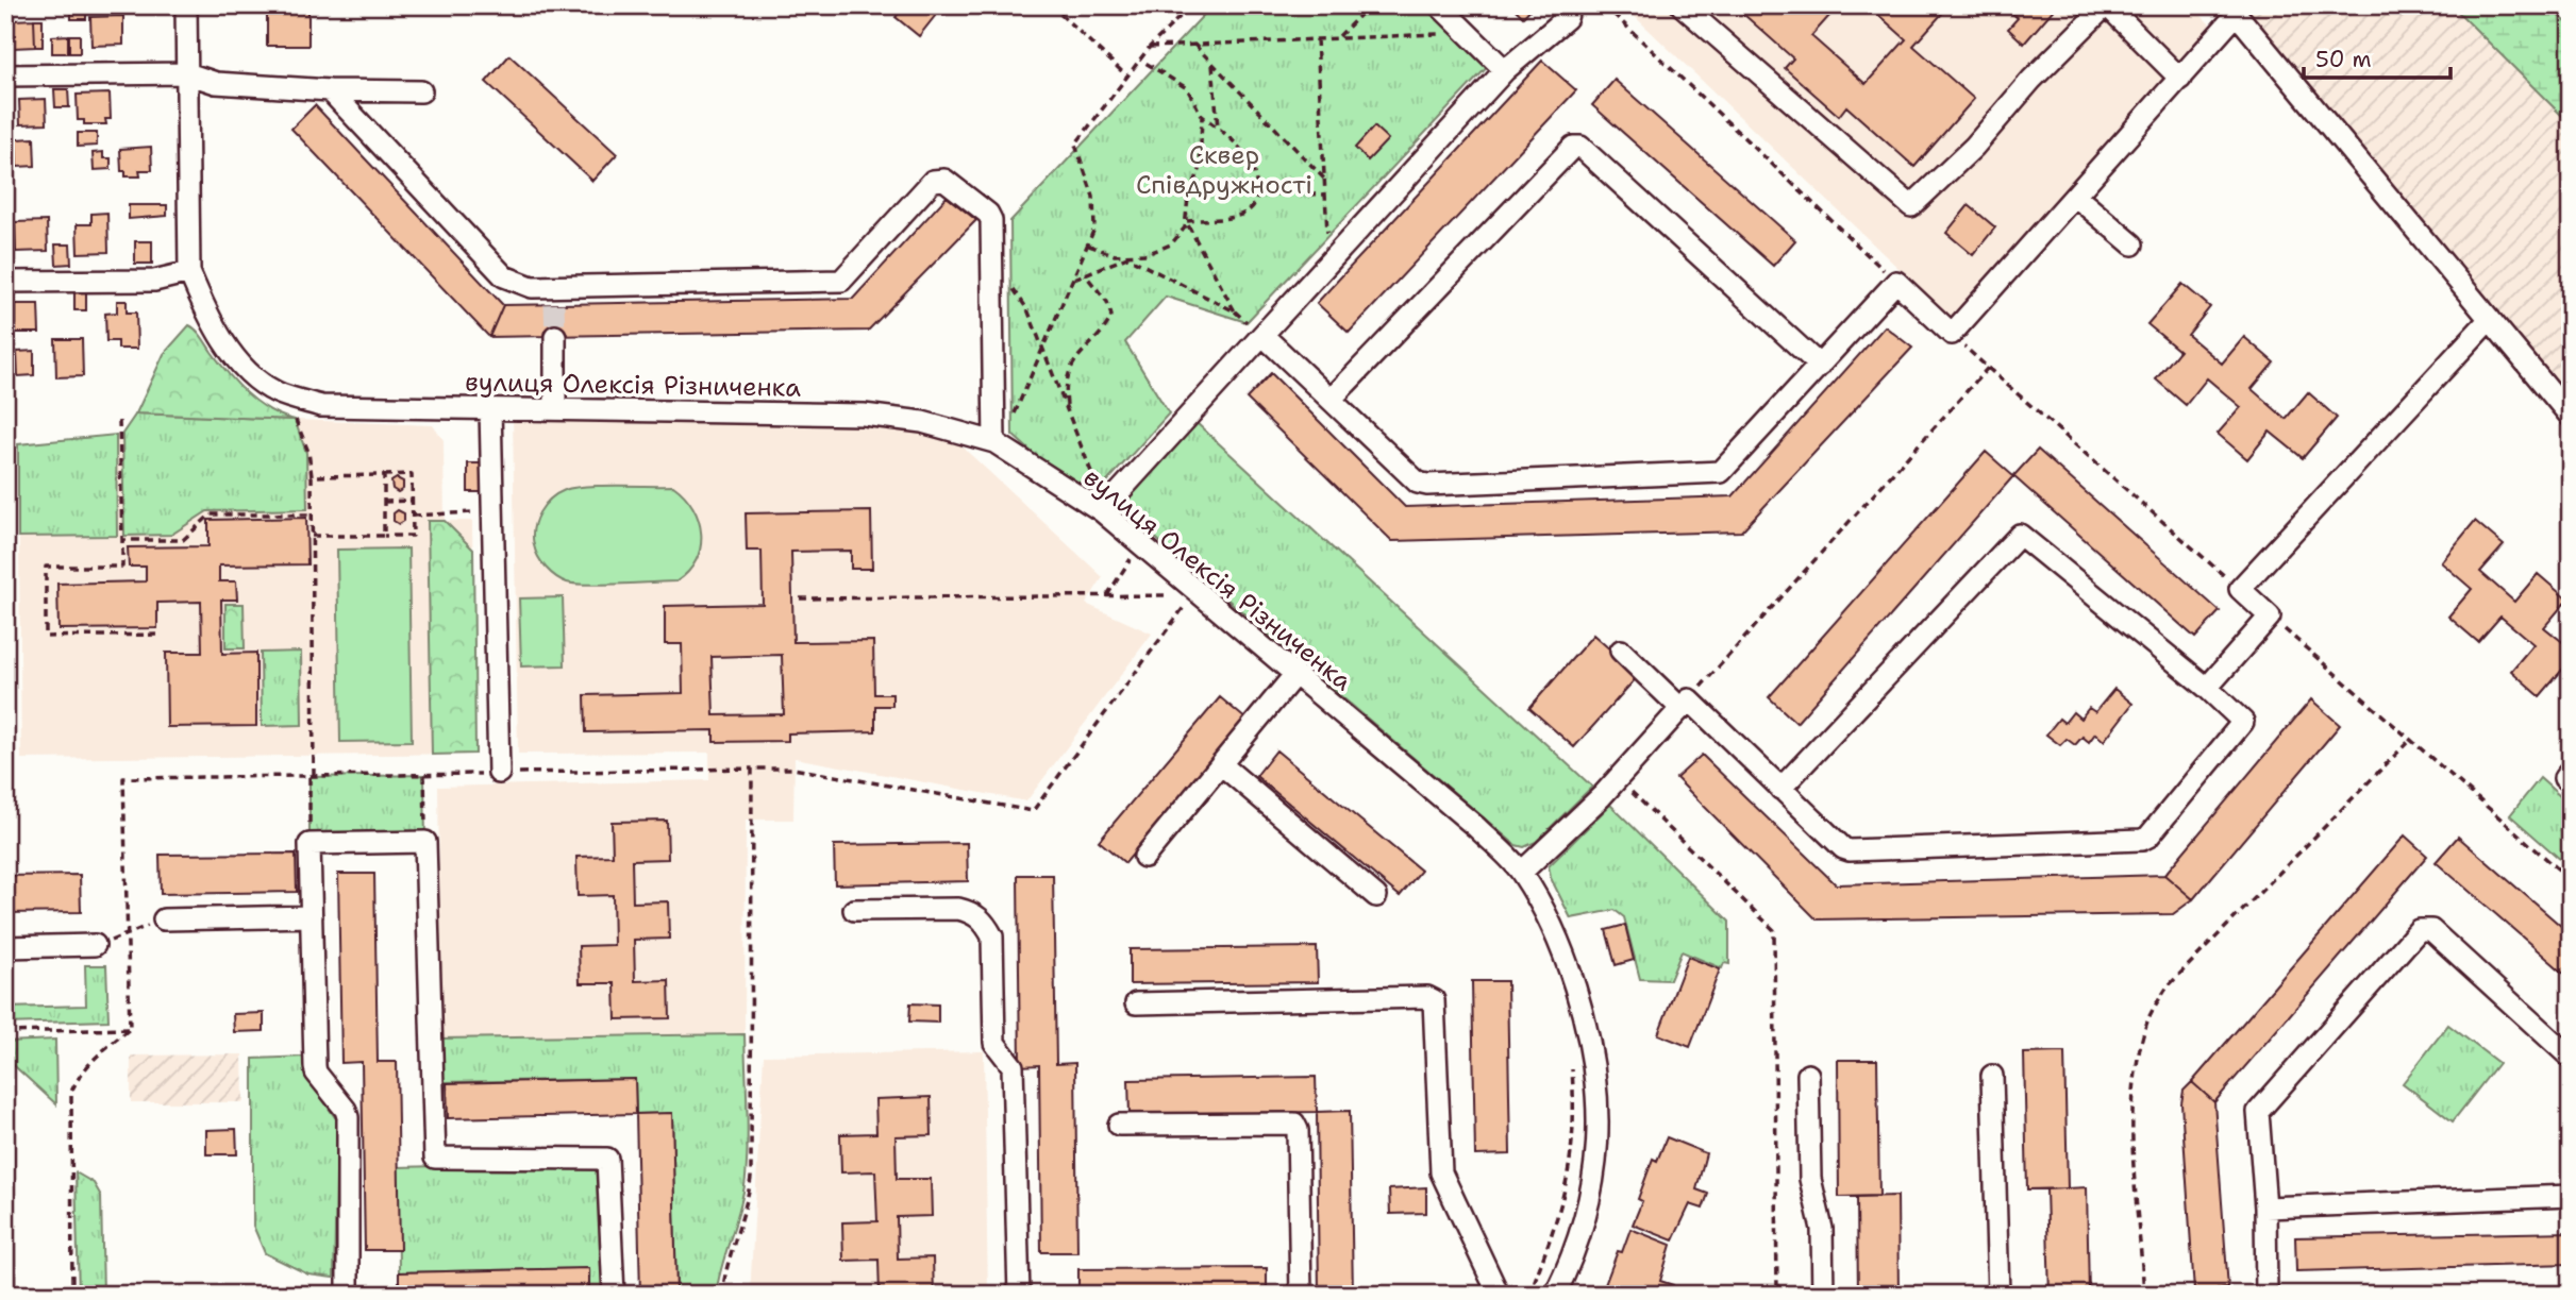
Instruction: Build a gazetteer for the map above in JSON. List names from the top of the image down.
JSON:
{
  "streets": {
    "street": ["вулиця Олексія Різниченка"]
  },
  "parks": ["Сквер Співдружності"],
  "scale_bar": "50 m"
}
